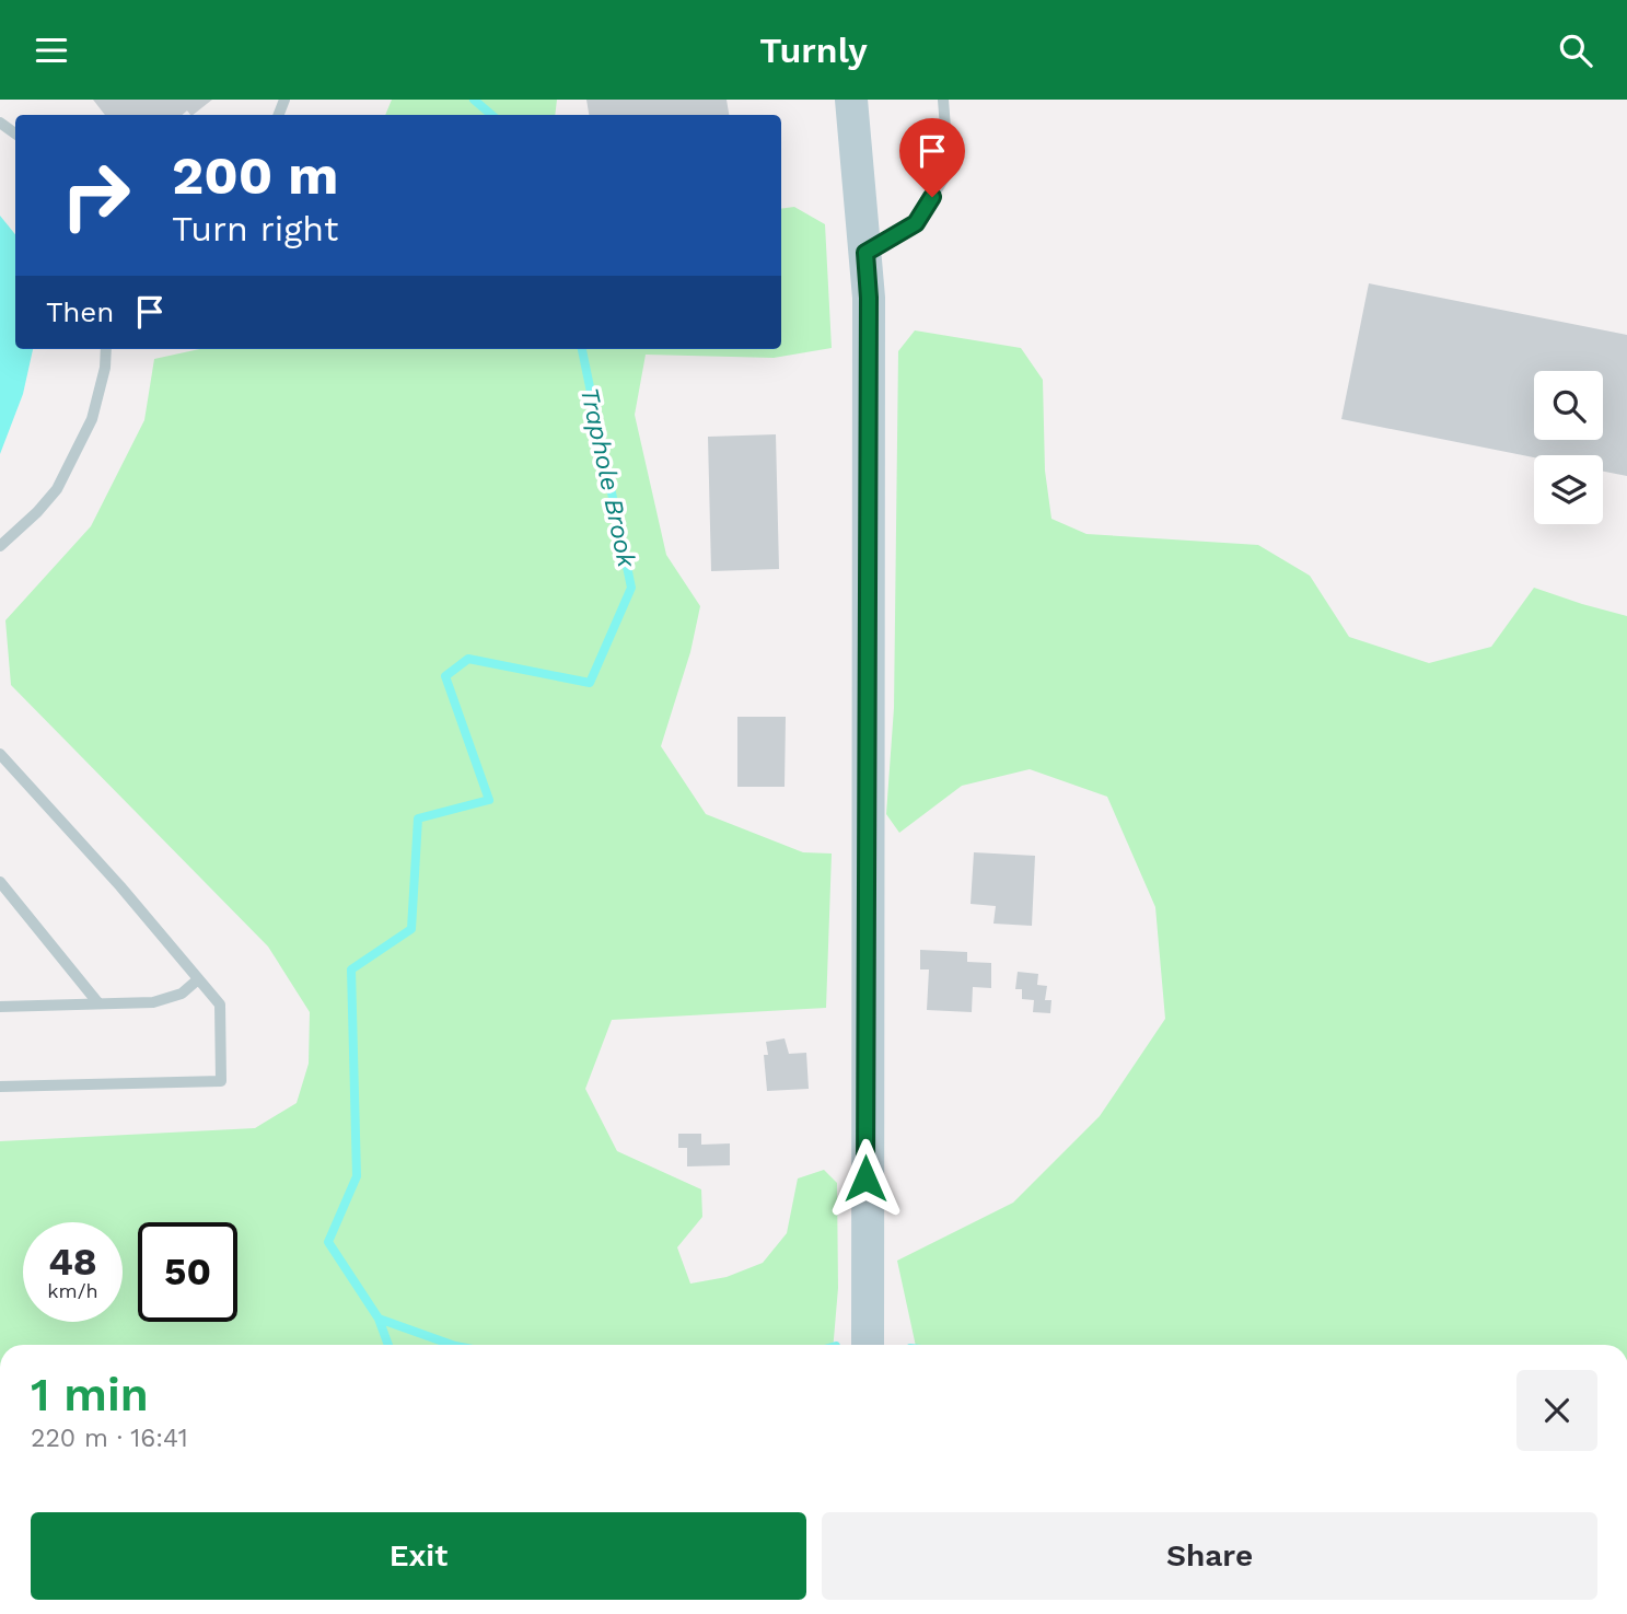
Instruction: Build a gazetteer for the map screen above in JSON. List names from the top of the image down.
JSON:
{
  "water": ["Traphole Brook"],
  "page": {
    "header": "Turnly",
    "turn": ["200 m", "Turn right"],
    "then": "Then",
    "speed": "48 km/h",
    "limit": "50",
    "heading": ["1 min", "220 m · 16:41"],
    "buttons": ["Exit", "Share"]
  }
}
